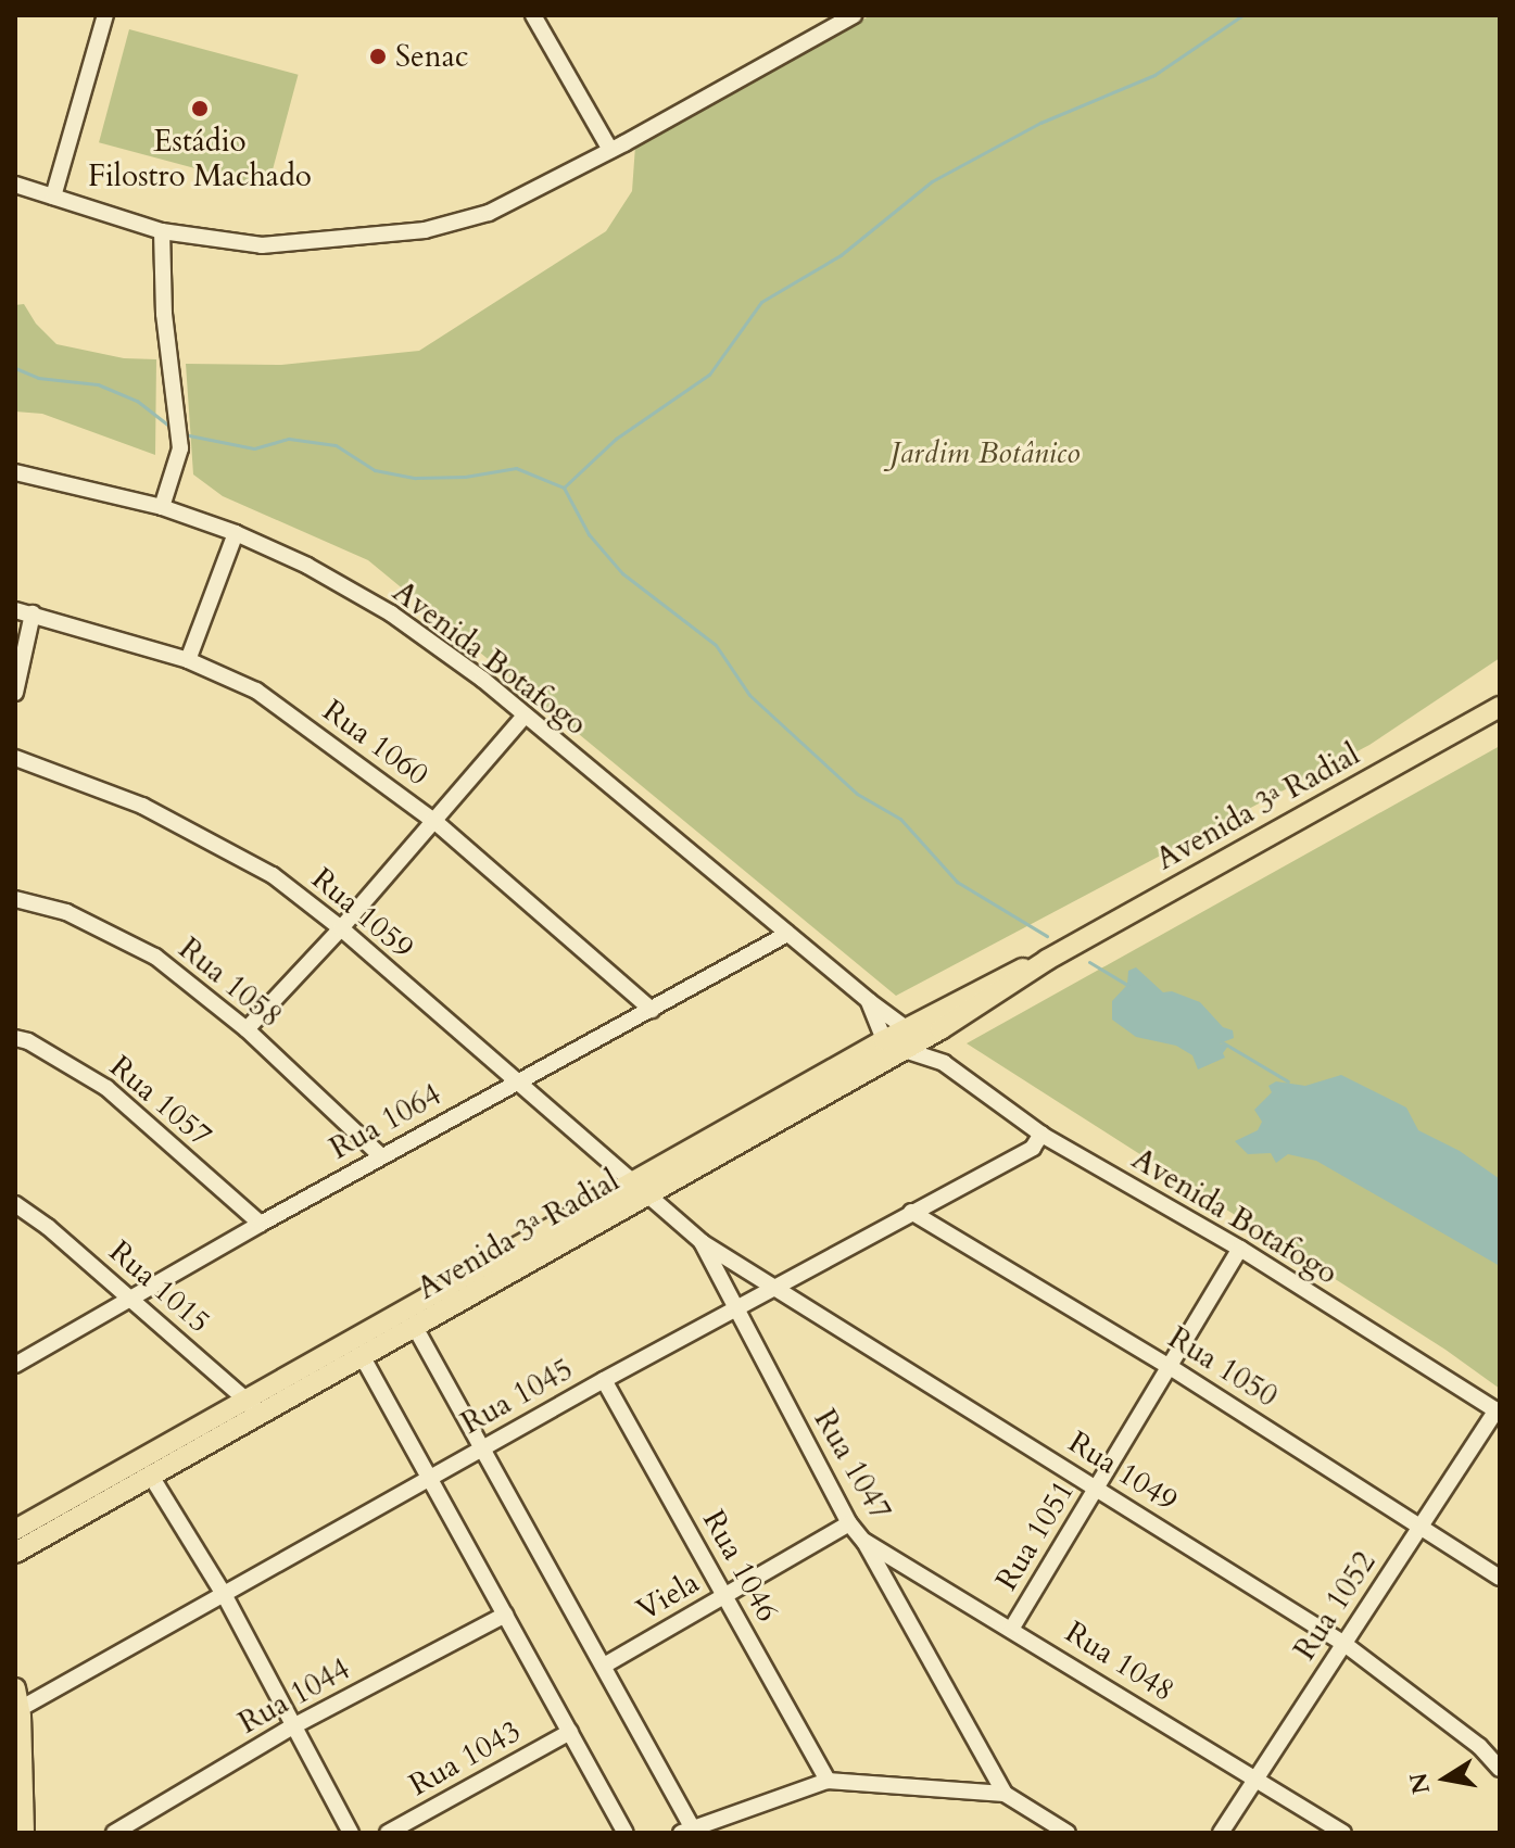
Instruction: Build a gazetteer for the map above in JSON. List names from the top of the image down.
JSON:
{
  "streets": {
    "main road": ["Avenida 3ª Radial"],
    "street": [
      "Avenida Botafogo",
      "Rua 1060",
      "Rua 1059",
      "Rua 1058",
      "Rua 1057",
      "Rua 1064",
      "Rua 1015",
      "Rua 1050",
      "Rua 1045",
      "Rua 1047",
      "Rua 1049",
      "Rua 1051",
      "Rua 1046",
      "Viela",
      "Rua 1052",
      "Rua 1048",
      "Rua 1044",
      "Rua 1043"
    ]
  },
  "crossings": [
    ["Avenida Botafogo", "Avenida 3ª Radial"],
    ["Avenida Botafogo", "Rua 1064"],
    ["Avenida Botafogo", "Rua 1045"],
    ["Avenida Botafogo", "Rua 1051"],
    ["Avenida Botafogo", "Rua 1052"],
    ["Rua 1060", "Rua 1064"],
    ["Avenida 3ª Radial", "Rua 1059"],
    ["Avenida 3ª Radial", "Rua 1015"],
    ["Avenida 3ª Radial", "Rua 1047"],
    ["Rua 1059", "Rua 1064"],
    ["Rua 1059", "Rua 1047"],
    ["Rua 1058", "Rua 1064"],
    ["Rua 1057", "Rua 1064"],
    ["Rua 1064", "Rua 1015"],
    ["Rua 1050", "Rua 1045"],
    ["Rua 1050", "Rua 1051"],
    ["Rua 1050", "Rua 1052"],
    ["Rua 1045", "Rua 1047"],
    ["Rua 1045", "Rua 1049"],
    ["Rua 1045", "Rua 1046"],
    ["Rua 1047", "Rua 1049"],
    ["Rua 1047", "Viela"],
    ["Rua 1047", "Rua 1048"],
    ["Rua 1049", "Rua 1051"],
    ["Rua 1049", "Rua 1052"],
    ["Rua 1051", "Rua 1048"],
    ["Rua 1046", "Viela"],
    ["Rua 1052", "Rua 1048"]
  ],
  "parks": ["Jardim Botânico"],
  "places": ["Senac", "Estádio Filostro Machado"],
  "north": "left"
}
